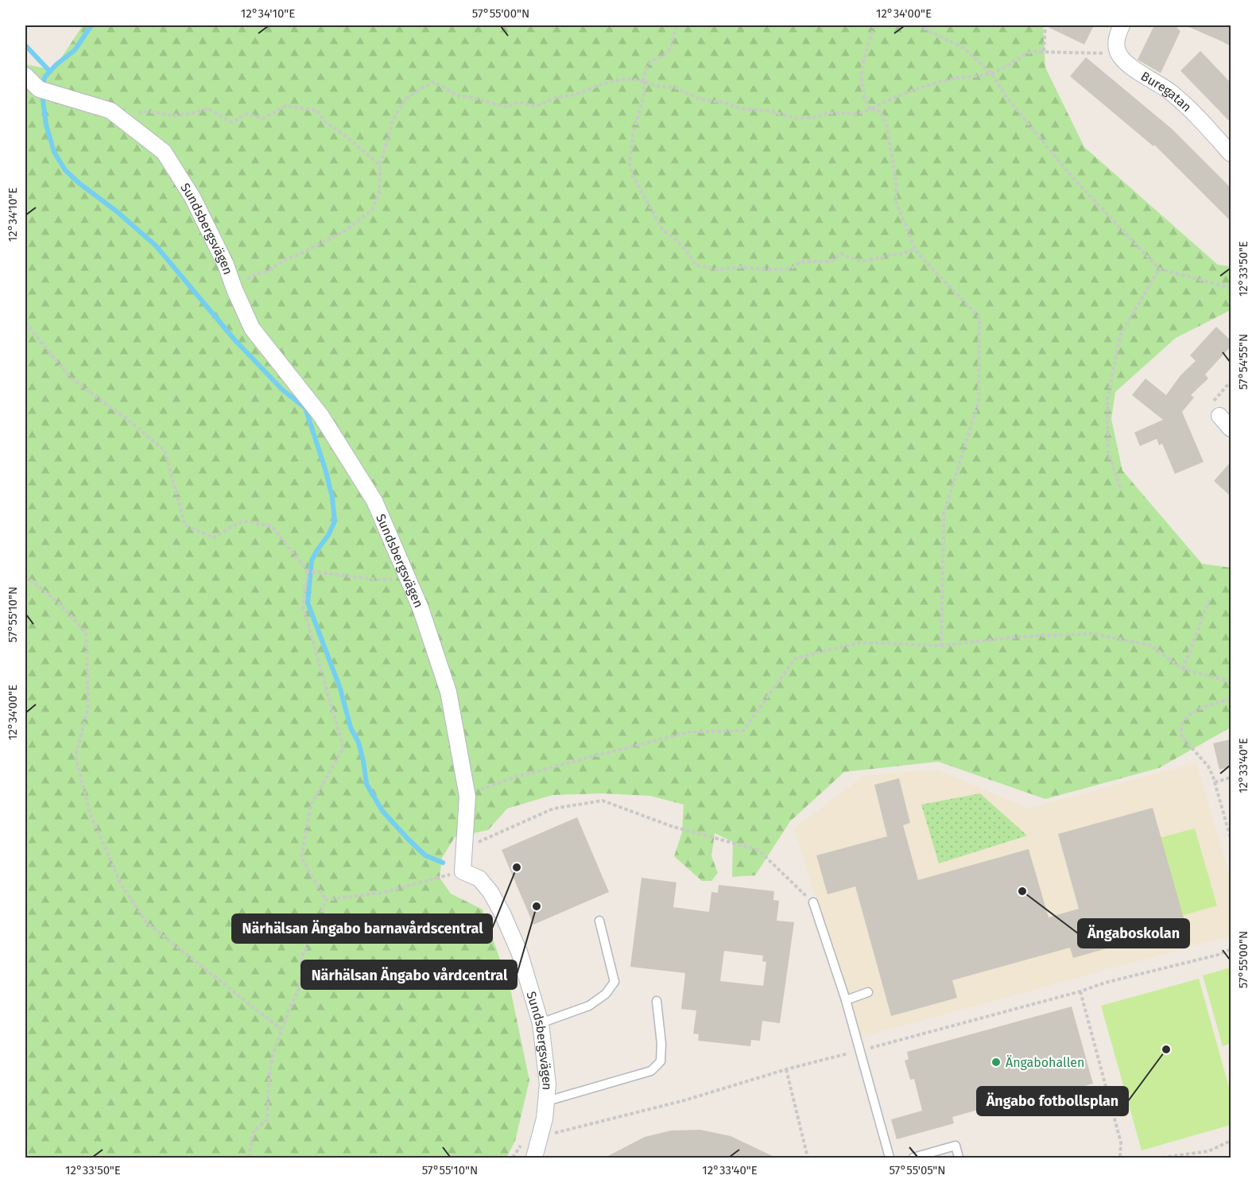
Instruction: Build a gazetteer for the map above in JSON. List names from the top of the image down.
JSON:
{
  "streets": {
    "street": ["Buregatan", "Sundsbergsvägen"]
  },
  "places": [
    "Närhälsan Ängabo barnavårdscentral",
    "Ängaboskolan",
    "Närhälsan Ängabo vårdcentral",
    "Ängabo fotbollsplan",
    "Ängabohallen"
  ],
  "coordinates": [
    "12°34'10\"E",
    "57°55'00\"N",
    "12°34'00\"E",
    "12°33'50\"E",
    "57°54'55\"N",
    "57°55'10\"N",
    "12°33'40\"E",
    "57°55'05\"N"
  ]
}
